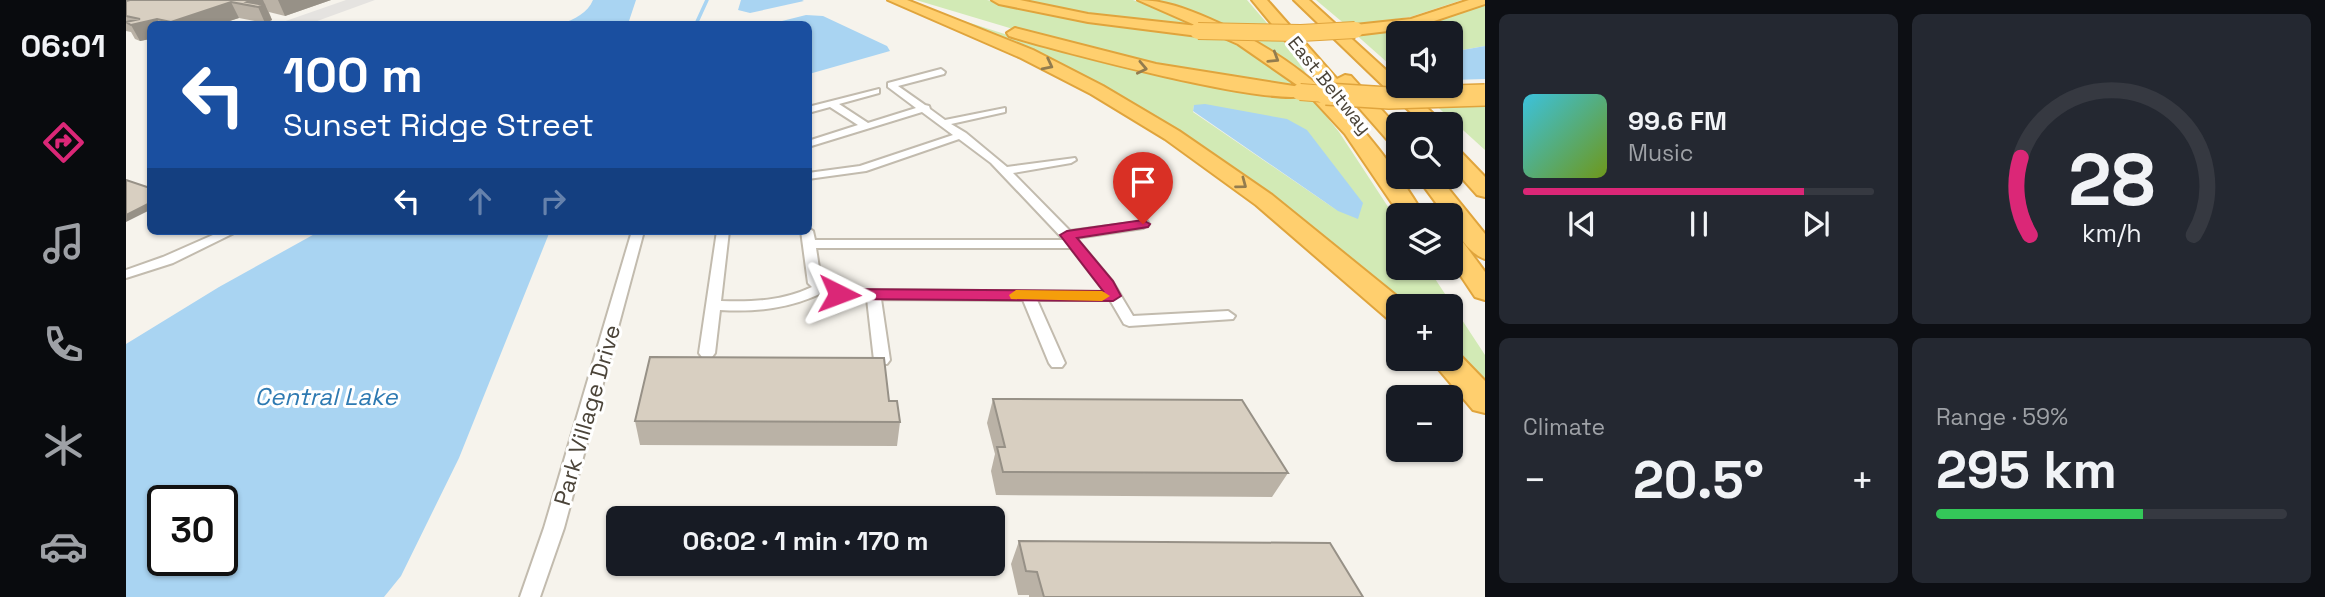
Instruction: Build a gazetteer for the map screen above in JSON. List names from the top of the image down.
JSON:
{
  "streets": {
    "highway": ["East Beltway"],
    "street": ["Park Village Drive"]
  },
  "water": ["Central Lake"],
  "page": {
    "tabs": "06:01",
    "map_buttons": ["+", "−"],
    "turn": ["100 m", "Sunset Ridge Street"],
    "song": ["99.6 FM", "Music"],
    "tile": [
      "Climate",
      ["Range · 59%", "295 km"]
    ],
    "heat": ["−", "20.5°", "+"],
    "limit": "30",
    "trip": "06:02 · 1 min · 170 m",
    "gauge": ["28", "km/h"]
  }
}
